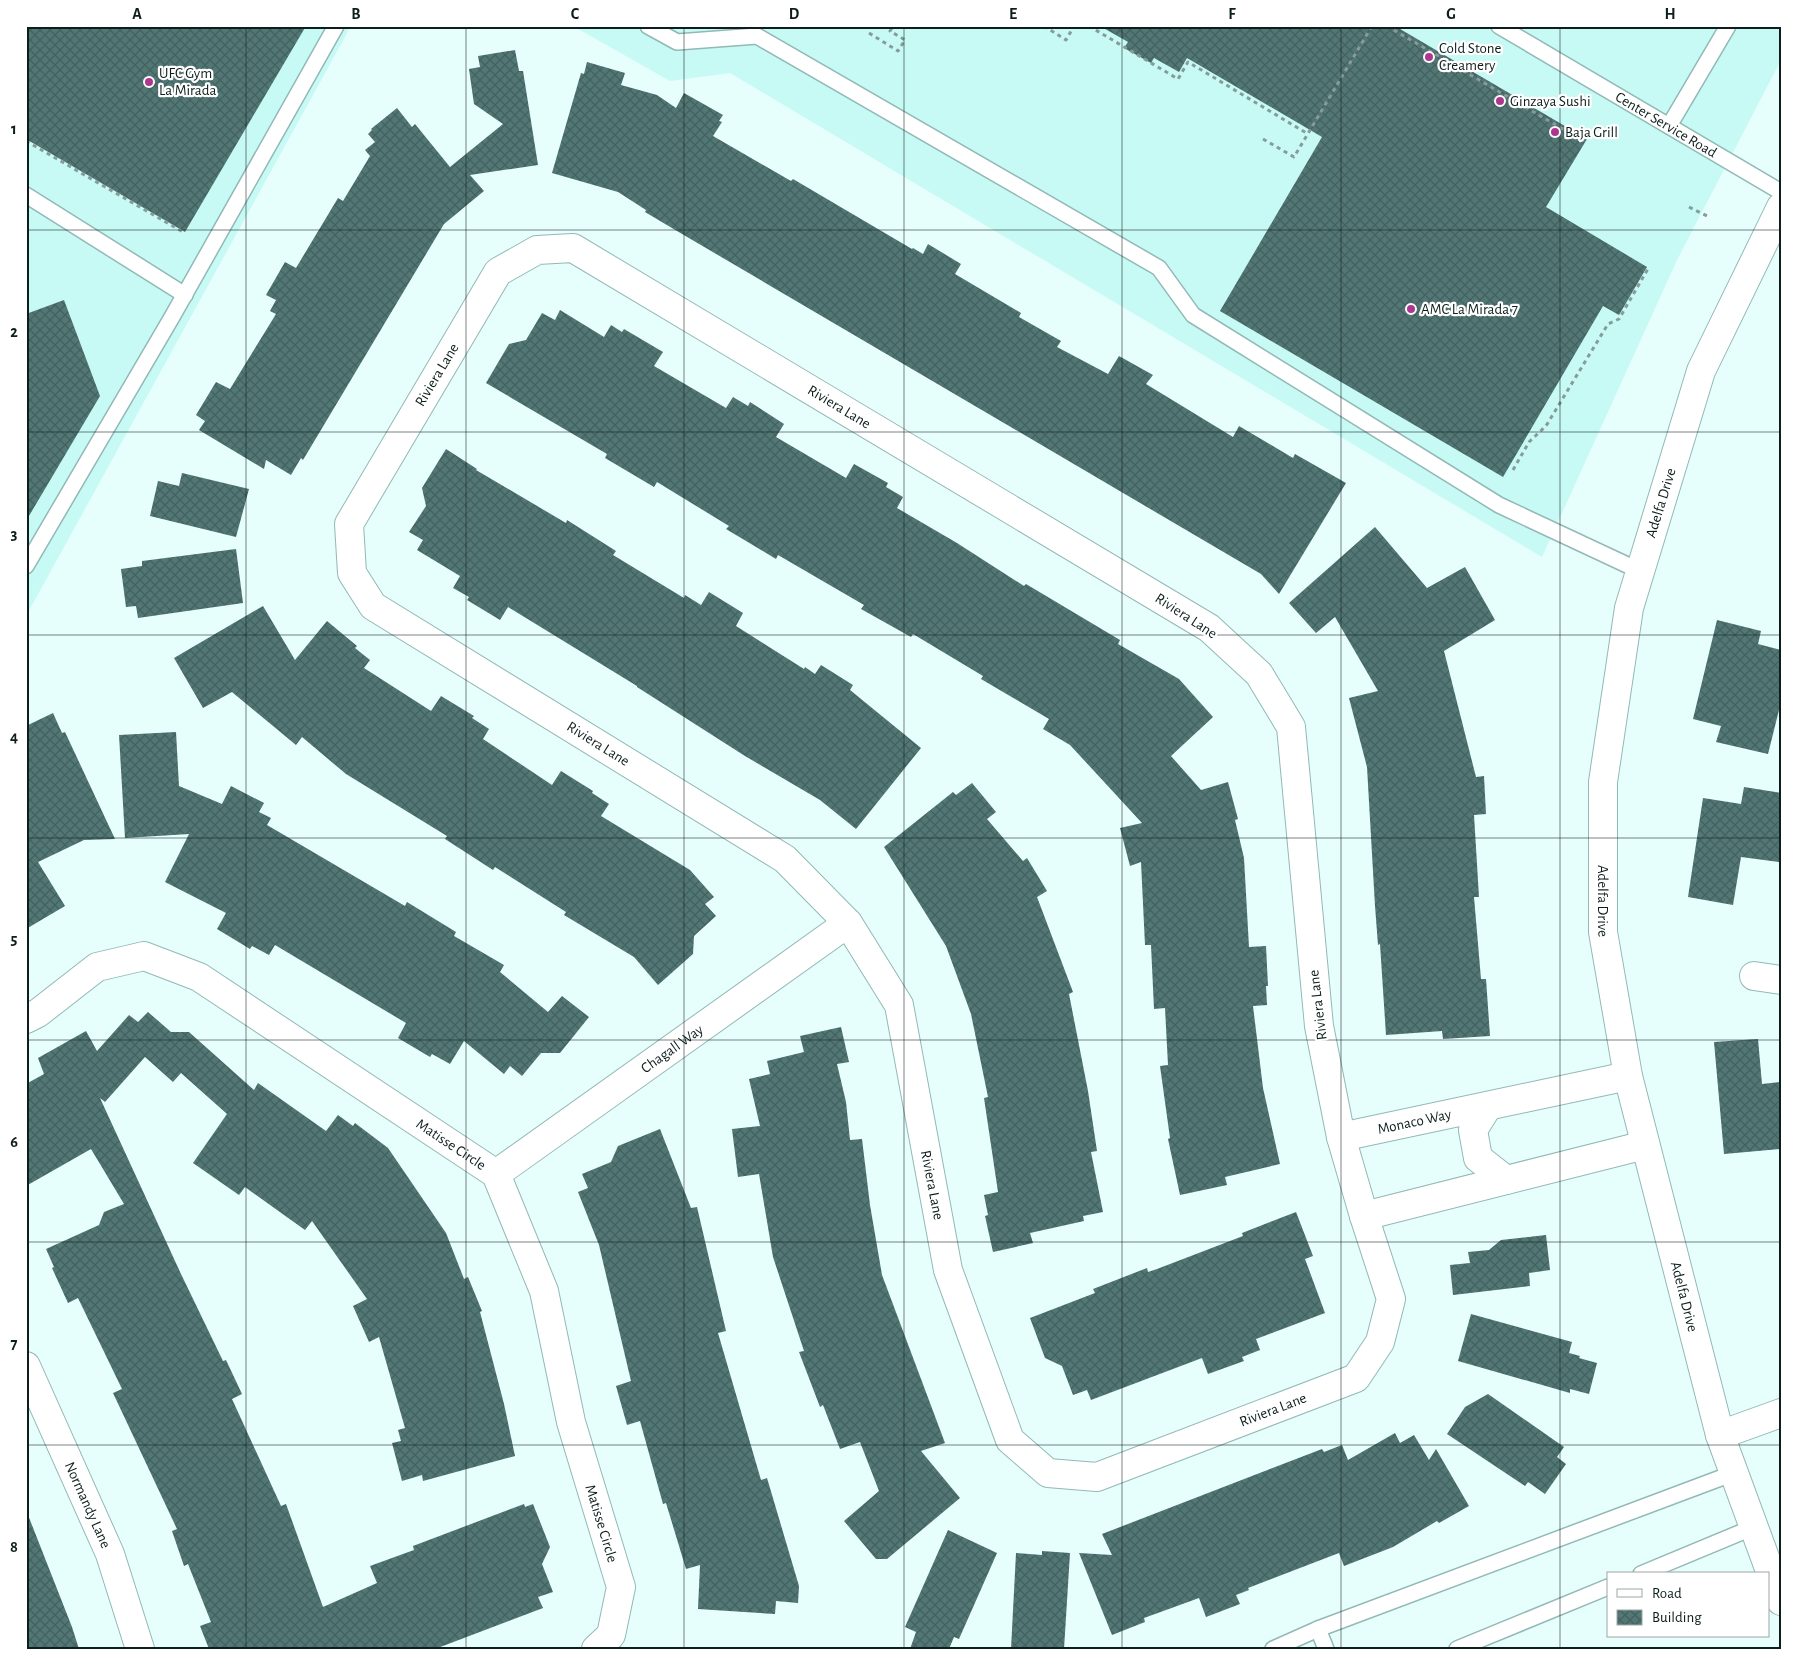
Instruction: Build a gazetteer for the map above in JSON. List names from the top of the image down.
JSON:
{
  "streets": {
    "street": [
      "Riviera Lane",
      "Adelfa Drive",
      "Chagall Way",
      "Monaco Way",
      "Matisse Circle",
      "Normandy Lane"
    ],
    "lane": ["Center Service Road"]
  },
  "crossings": [
    ["Riviera Lane", "Chagall Way"],
    ["Riviera Lane", "Monaco Way"],
    ["Adelfa Drive", "Monaco Way"],
    ["Chagall Way", "Matisse Circle"]
  ],
  "places": [
    "Cold Stone Creamery",
    "UFC Gym La Mirada",
    "Ginzaya Sushi",
    "Baja Grill",
    "AMC La Mirada 7"
  ],
  "legend": ["Road", "Building"],
  "grid": {
    "columns": [
      "A",
      "B",
      "C",
      "D",
      "E",
      "F",
      "G",
      "H"
    ],
    "rows": [
      "1",
      "2",
      "3",
      "4",
      "5",
      "6",
      "7",
      "8"
    ]
  }
}
